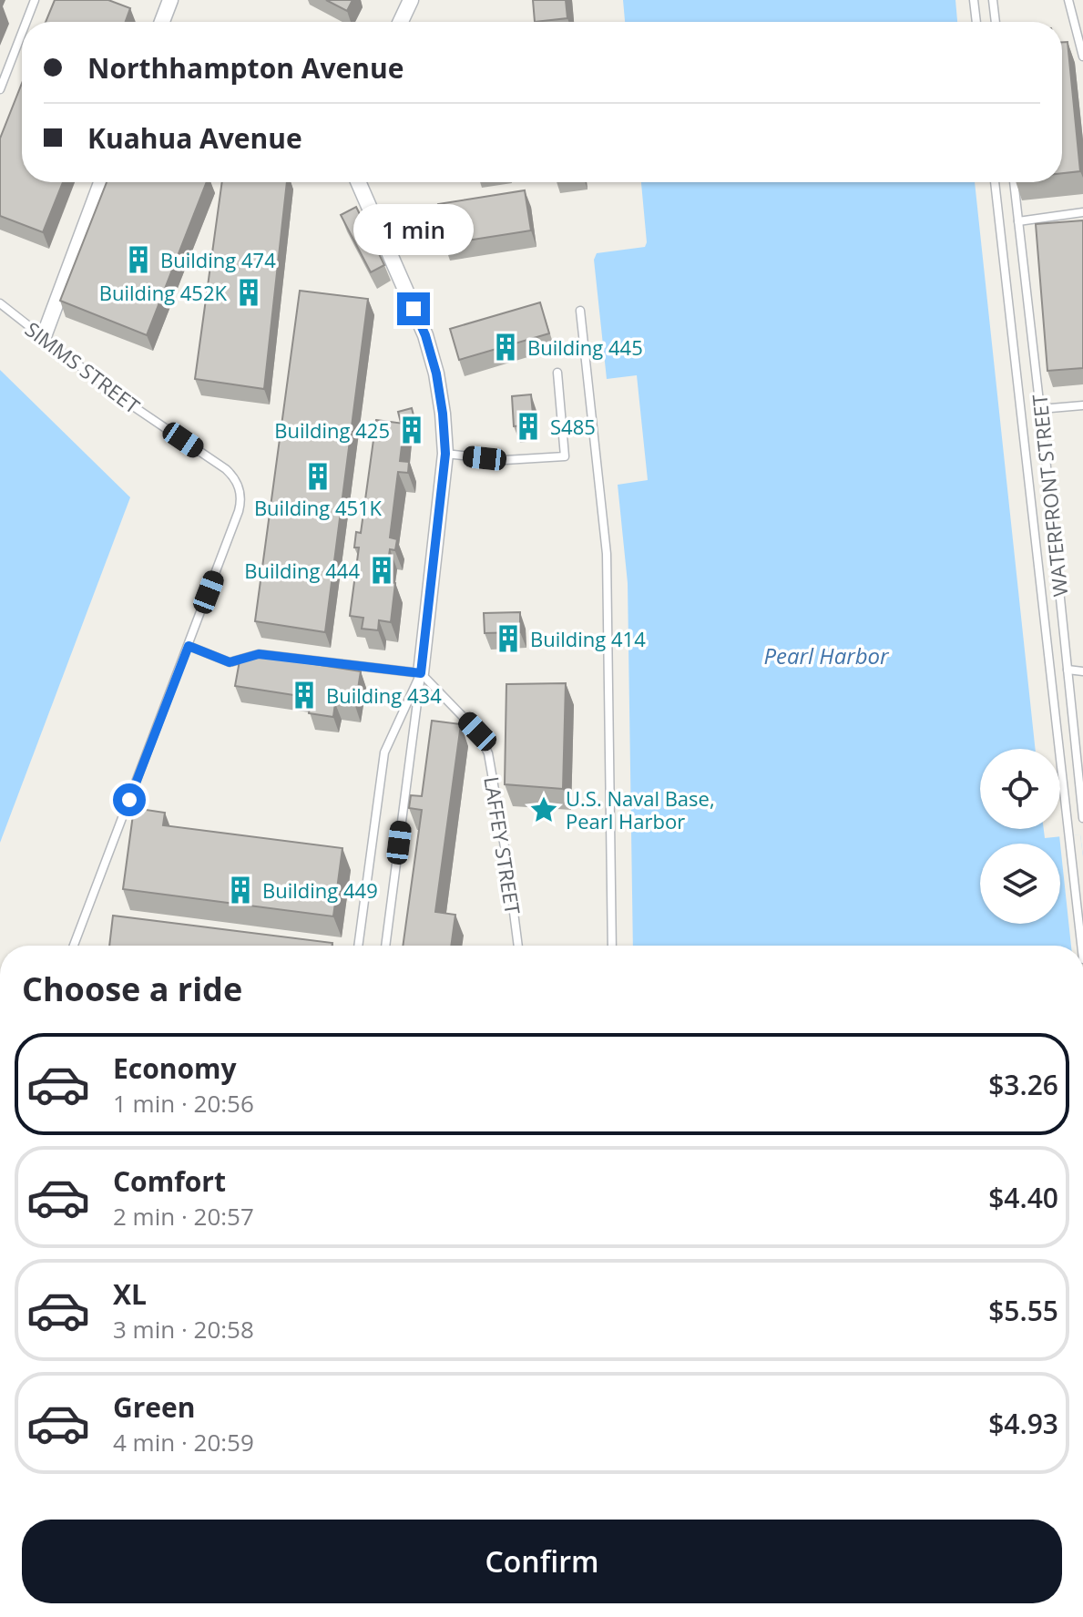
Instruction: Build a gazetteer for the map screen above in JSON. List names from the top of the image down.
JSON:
{
  "streets": {
    "lane": ["SIMMS STREET", "WATERFRONT STREET", "LAFFEY STREET"]
  },
  "water": ["Pearl Harbor"],
  "places": {
    "building": [
      "Building 474",
      "Building 452K",
      "Building 445",
      "S485",
      "Building 425",
      "Building 451K",
      "Building 444",
      "Building 414",
      "Building 434",
      "Building 449"
    ],
    "place": ["U.S. Naval Base, Pearl Harbor"]
  },
  "page": {
    "banner": ["Northhampton Avenue", "Kuahua Avenue"],
    "bubble": "1 min",
    "heading": "Choose a ride",
    "list": [
      {
        "name": "Economy",
        "note": "1 min · 20:56",
        "value": "$3.26"
      },
      {
        "name": "Comfort",
        "note": "2 min · 20:57",
        "value": "$4.40"
      },
      {
        "name": "XL",
        "note": "3 min · 20:58",
        "value": "$5.55"
      },
      {
        "name": "Green",
        "note": "4 min · 20:59",
        "value": "$4.93"
      }
    ],
    "buttons": "Confirm"
  }
}
